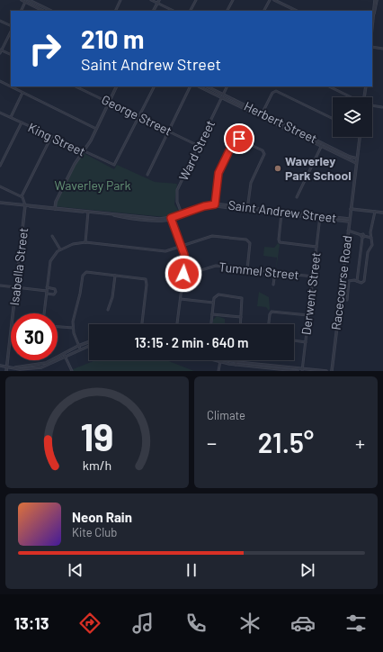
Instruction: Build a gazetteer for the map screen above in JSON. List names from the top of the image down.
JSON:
{
  "streets": {
    "street": [
      "George Street",
      "Herbert Street",
      "King Street",
      "Ward Street",
      "Saint Andrew Street",
      "Isabella Street",
      "Tummel Street",
      "Racecourse Road",
      "Derwent Street"
    ]
  },
  "crossings": [
    ["George Street", "King Street"],
    ["George Street", "Ward Street"],
    ["Herbert Street", "Ward Street"],
    ["Herbert Street", "Racecourse Road"],
    ["Ward Street", "Saint Andrew Street"],
    ["Saint Andrew Street", "Isabella Street"],
    ["Saint Andrew Street", "Racecourse Road"],
    ["Saint Andrew Street", "Derwent Street"],
    ["Tummel Street", "Derwent Street"]
  ],
  "parks": ["Waverley Park"],
  "places": ["Waverley Park School"],
  "page": {
    "turn": ["210 m", "Saint Andrew Street"],
    "limit": "30",
    "trip": "13:15 · 2 min · 640 m",
    "tile": "Climate",
    "heat": ["−", "21.5°", "+"],
    "song": ["Neon Rain", "Kite Club"],
    "tabs": "13:13",
    "gauge": ["19", "km/h"]
  }
}
